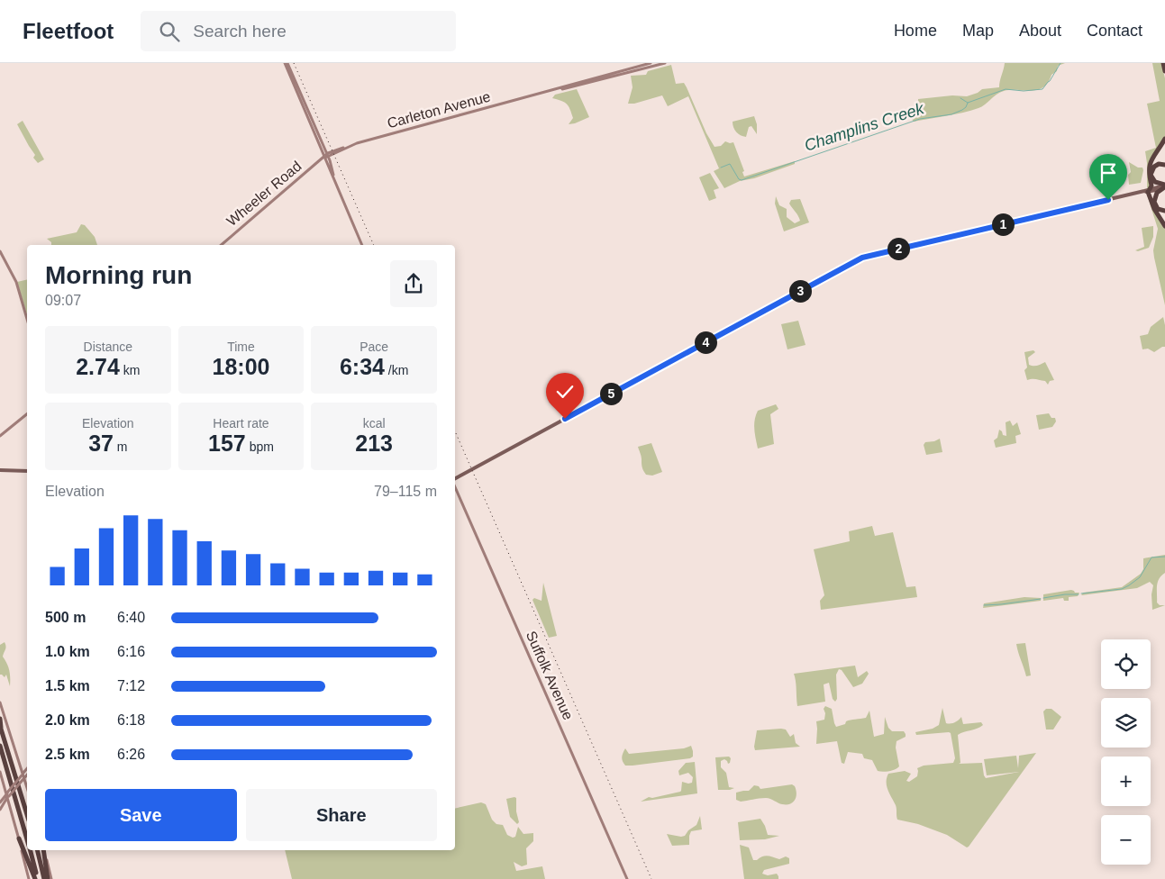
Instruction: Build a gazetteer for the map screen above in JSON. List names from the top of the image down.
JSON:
{
  "streets": {
    "main road": ["Carleton Avenue", "Wheeler Road", "Suffolk Avenue"]
  },
  "crossings": [
    ["Carleton Avenue", "Wheeler Road"]
  ],
  "water": ["Champlins Creek"],
  "page": {
    "header": "Fleetfoot",
    "search": "Search here",
    "nav": [
      "Home",
      "Map",
      "About",
      "Contact"
    ],
    "pins": [
      "1",
      "2",
      "3",
      "4",
      "5"
    ],
    "heading": ["Morning run", "09:07"],
    "stats": [
      ["Distance", "2.74 km"],
      ["Time", "18:00"],
      ["Pace", "6:34 /km"],
      ["Elevation", "37 m"],
      ["Heart rate", "157 bpm"],
      ["kcal", "213"]
    ],
    "chart": ["Elevation", "79–115 m"],
    "list": [
      {
        "name": "500 m",
        "note": "6:40"
      },
      {
        "name": "1.0 km",
        "note": "6:16"
      },
      {
        "name": "1.5 km",
        "note": "7:12"
      },
      {
        "name": "2.0 km",
        "note": "6:18"
      },
      {
        "name": "2.5 km",
        "note": "6:26"
      }
    ],
    "map_buttons": ["+", "−"],
    "buttons": ["Save", "Share"]
  }
}
